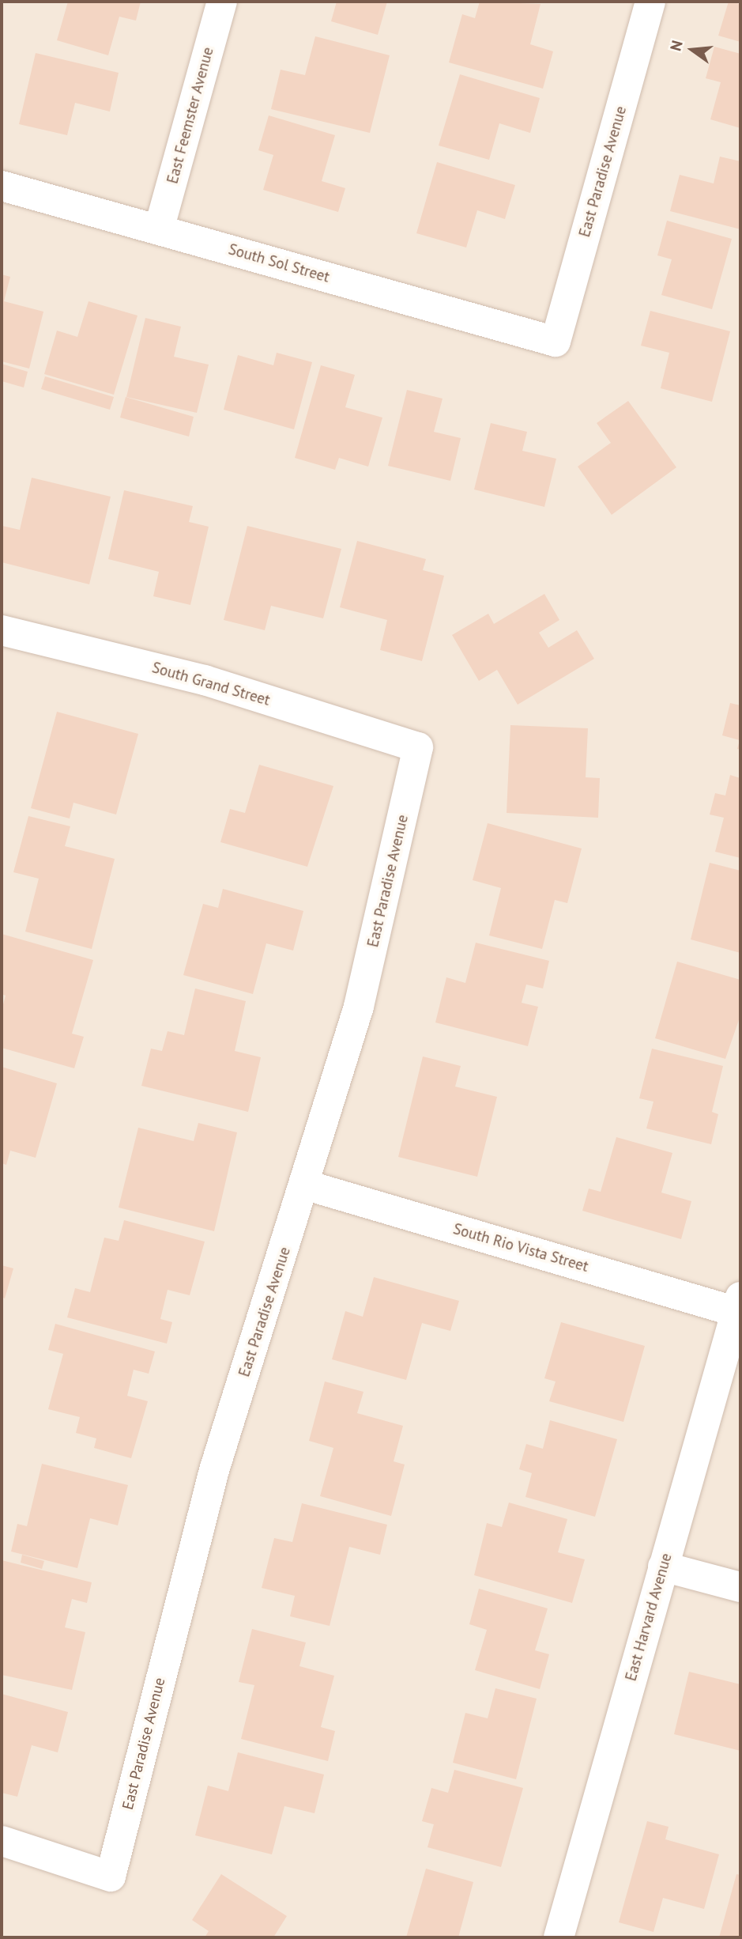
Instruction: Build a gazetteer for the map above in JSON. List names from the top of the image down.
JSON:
{
  "streets": {
    "street": [
      "East Feemster Avenue",
      "East Paradise Avenue",
      "South Sol Street",
      "South Grand Street",
      "South Rio Vista Street",
      "East Harvard Avenue"
    ]
  },
  "crossings": [
    ["East Feemster Avenue", "South Sol Street"],
    ["East Paradise Avenue", "South Sol Street"],
    ["East Paradise Avenue", "South Grand Street"],
    ["East Paradise Avenue", "South Rio Vista Street"],
    ["South Rio Vista Street", "East Harvard Avenue"]
  ],
  "north": "left"
}
